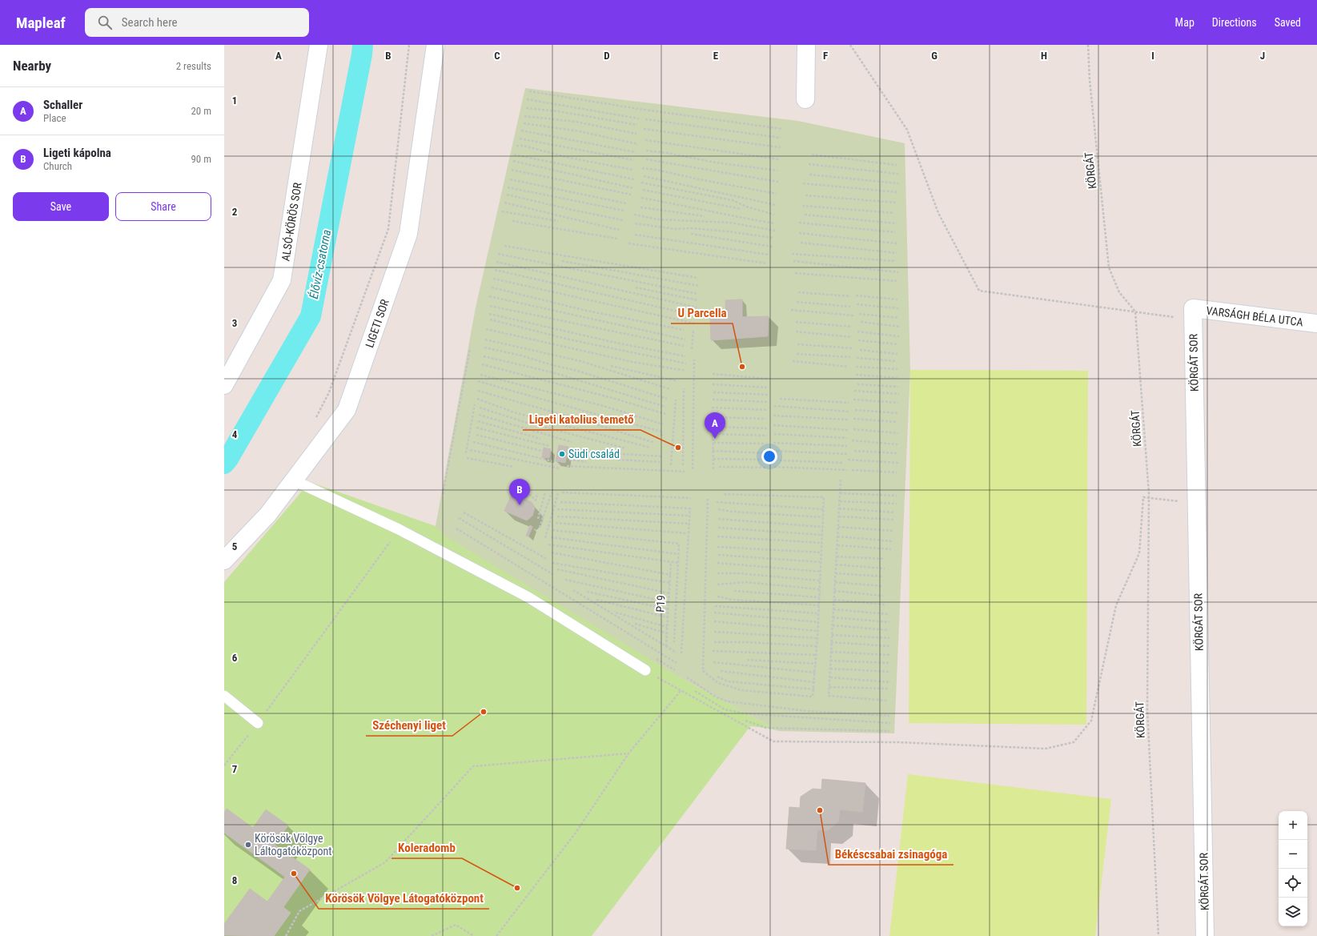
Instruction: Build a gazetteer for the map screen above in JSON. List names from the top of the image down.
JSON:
{
  "streets": {
    "street": [
      "ALSÓ-KÖRÖS SOR",
      "VARSÁGH BÉLA UTCA",
      "LIGETI SOR",
      "KÖRGÁT SOR"
    ],
    "path": ["KÖRGÁT", "P19"]
  },
  "crossings": [
    ["VARSÁGH BÉLA UTCA", "KÖRGÁT SOR"]
  ],
  "water": ["Élővíz-csatorna"],
  "places": [
    "U Parcella",
    "Ligeti katolius temető",
    "Südi család",
    "Széchenyi liget",
    "Békéscsabai zsinagóga",
    "Körösök Völgye Láltogatóközpont",
    "Körösök Völgye Látogatóközpont",
    "Koleradomb"
  ],
  "page": {
    "header": "Mapleaf",
    "search": "Search here",
    "nav": ["Map", "Directions", "Saved"],
    "heading": ["Nearby", "2 results"],
    "list": [
      {
        "mark": "A",
        "name": "Schaller",
        "note": "Place",
        "value": "20 m"
      },
      {
        "mark": "B",
        "name": "Ligeti kápolna",
        "note": "Church",
        "value": "90 m"
      }
    ],
    "buttons": ["Save", "Share"],
    "pins": ["A", "B"],
    "map_buttons": ["+", "−"]
  },
  "grid": {
    "columns": [
      "A",
      "B",
      "C",
      "D",
      "E",
      "F",
      "G",
      "H",
      "I",
      "J"
    ],
    "rows": [
      "1",
      "2",
      "3",
      "4",
      "5",
      "6",
      "7",
      "8"
    ]
  }
}
